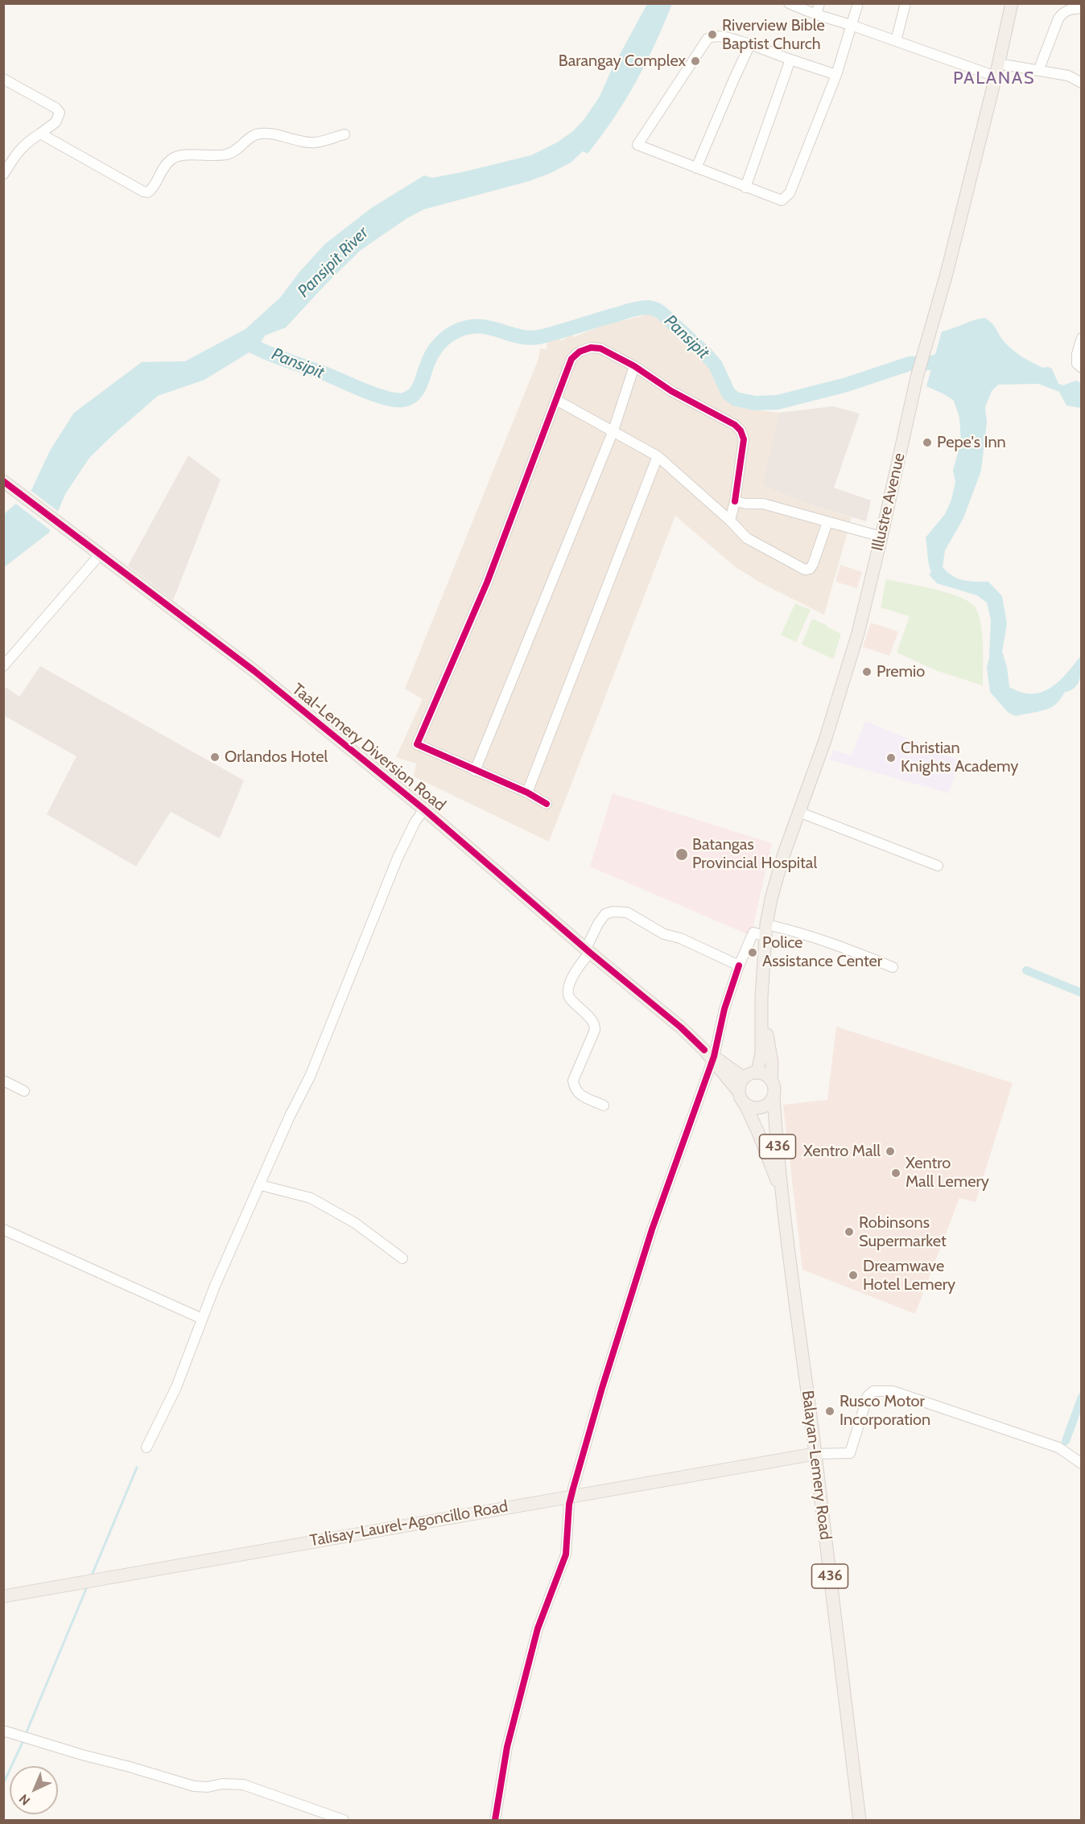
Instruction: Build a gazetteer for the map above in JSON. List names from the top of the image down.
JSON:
{
  "streets": {
    "main road": [
      "Illustre Avenue",
      "Taal-Lemery Diversion Road",
      "436",
      "Balayan-Lemery Road",
      "Talisay-Laurel-Agoncillo Road"
    ]
  },
  "crossings": [
    ["Illustre Avenue", "Taal-Lemery Diversion Road"],
    ["Illustre Avenue", "436"],
    ["Illustre Avenue", "Balayan-Lemery Road"],
    ["Taal-Lemery Diversion Road", "436"],
    ["Taal-Lemery Diversion Road", "Balayan-Lemery Road"],
    ["436", "Balayan-Lemery Road"],
    ["Balayan-Lemery Road", "Talisay-Laurel-Agoncillo Road"]
  ],
  "districts": ["PALANAS"],
  "water": ["Pansipit River", "Pansipit"],
  "places": [
    "Riverview Bible Baptist Church",
    "Barangay Complex",
    "Pepe's Inn",
    "Premio",
    "Orlandos Hotel",
    "Christian Knights Academy",
    "Batangas Provincial Hospital",
    "Police Assistance Center",
    "Xentro Mall",
    "Xentro Mall Lemery",
    "Robinsons Supermarket",
    "Dreamwave Hotel Lemery",
    "Rusco Motor Incorporation"
  ],
  "north": "bottom left"
}
